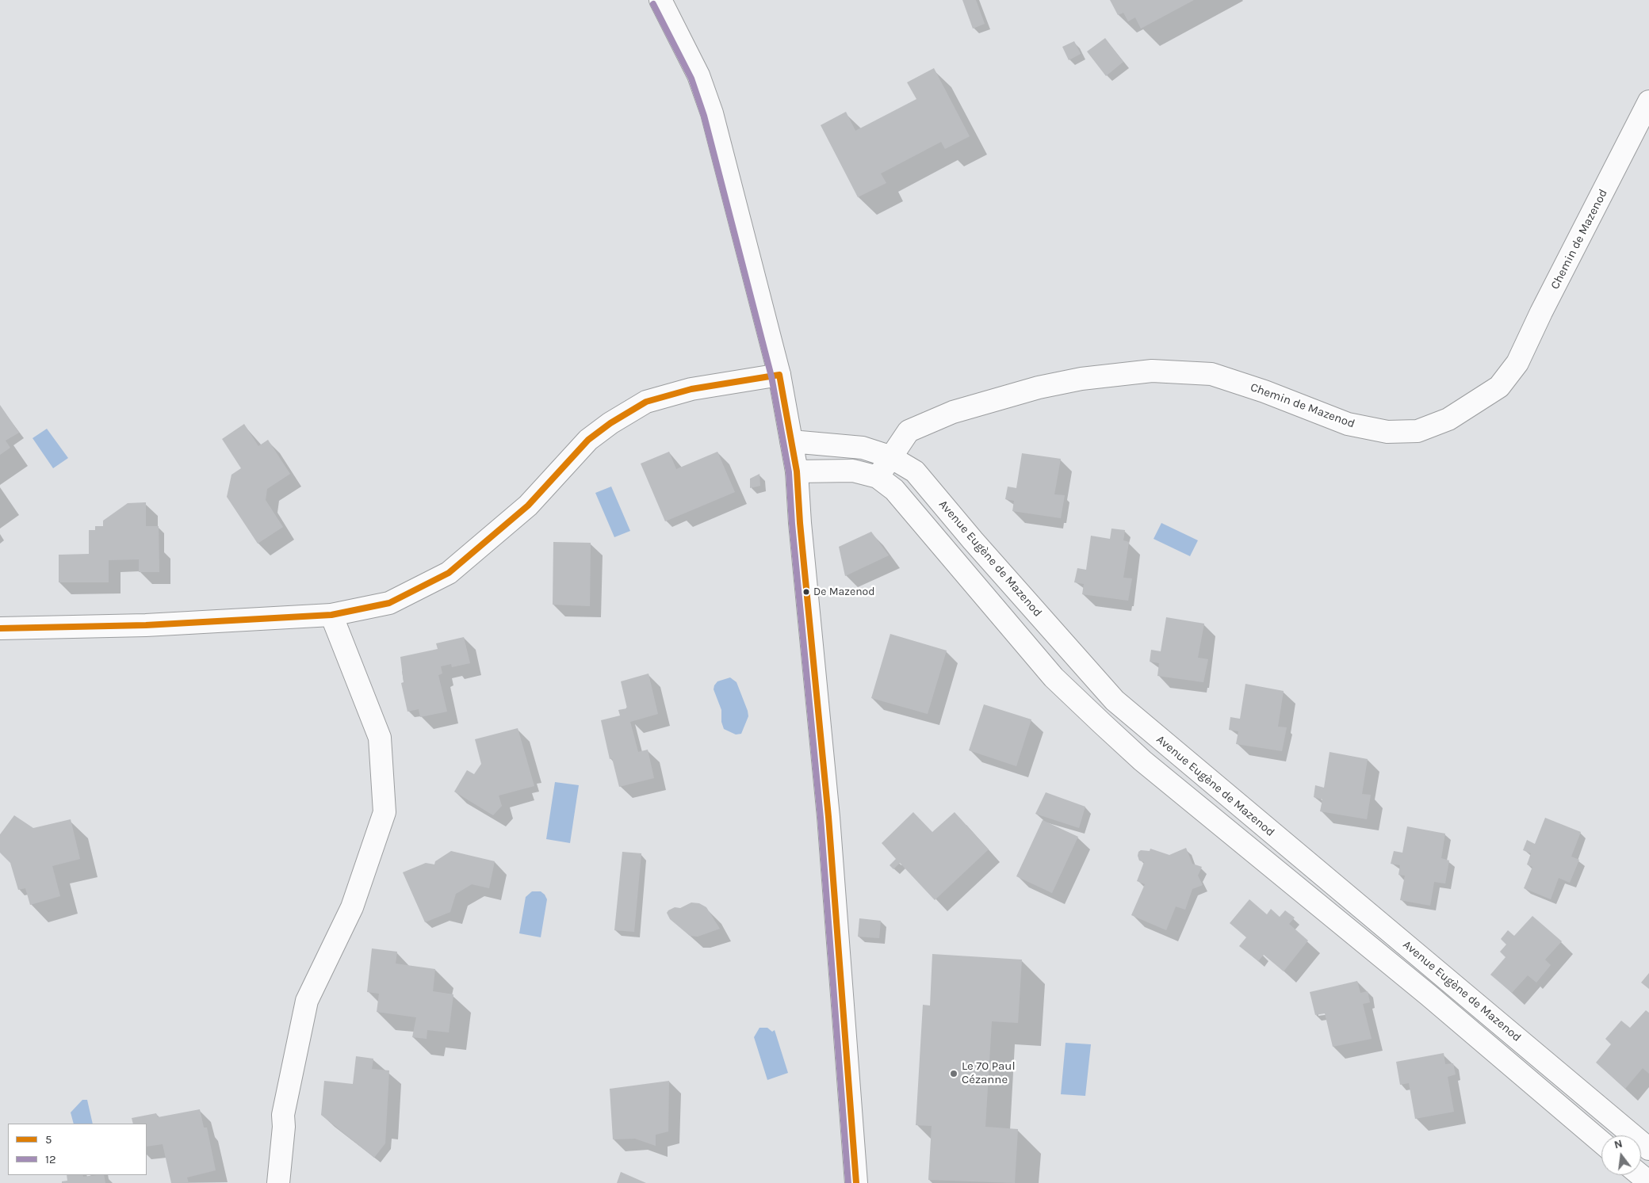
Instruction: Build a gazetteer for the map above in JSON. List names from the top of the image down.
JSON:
{
  "streets": {
    "street": ["Chemin de Mazenod", "Avenue Eugène de Mazenod"]
  },
  "crossings": [
    ["Chemin de Mazenod", "Avenue Eugène de Mazenod"]
  ],
  "places": ["De Mazenod", "Le 70 Paul Cézanne"],
  "lines": ["transit line 12", "transit line 5"],
  "legend": ["5", "12"],
  "north": "top"
}
